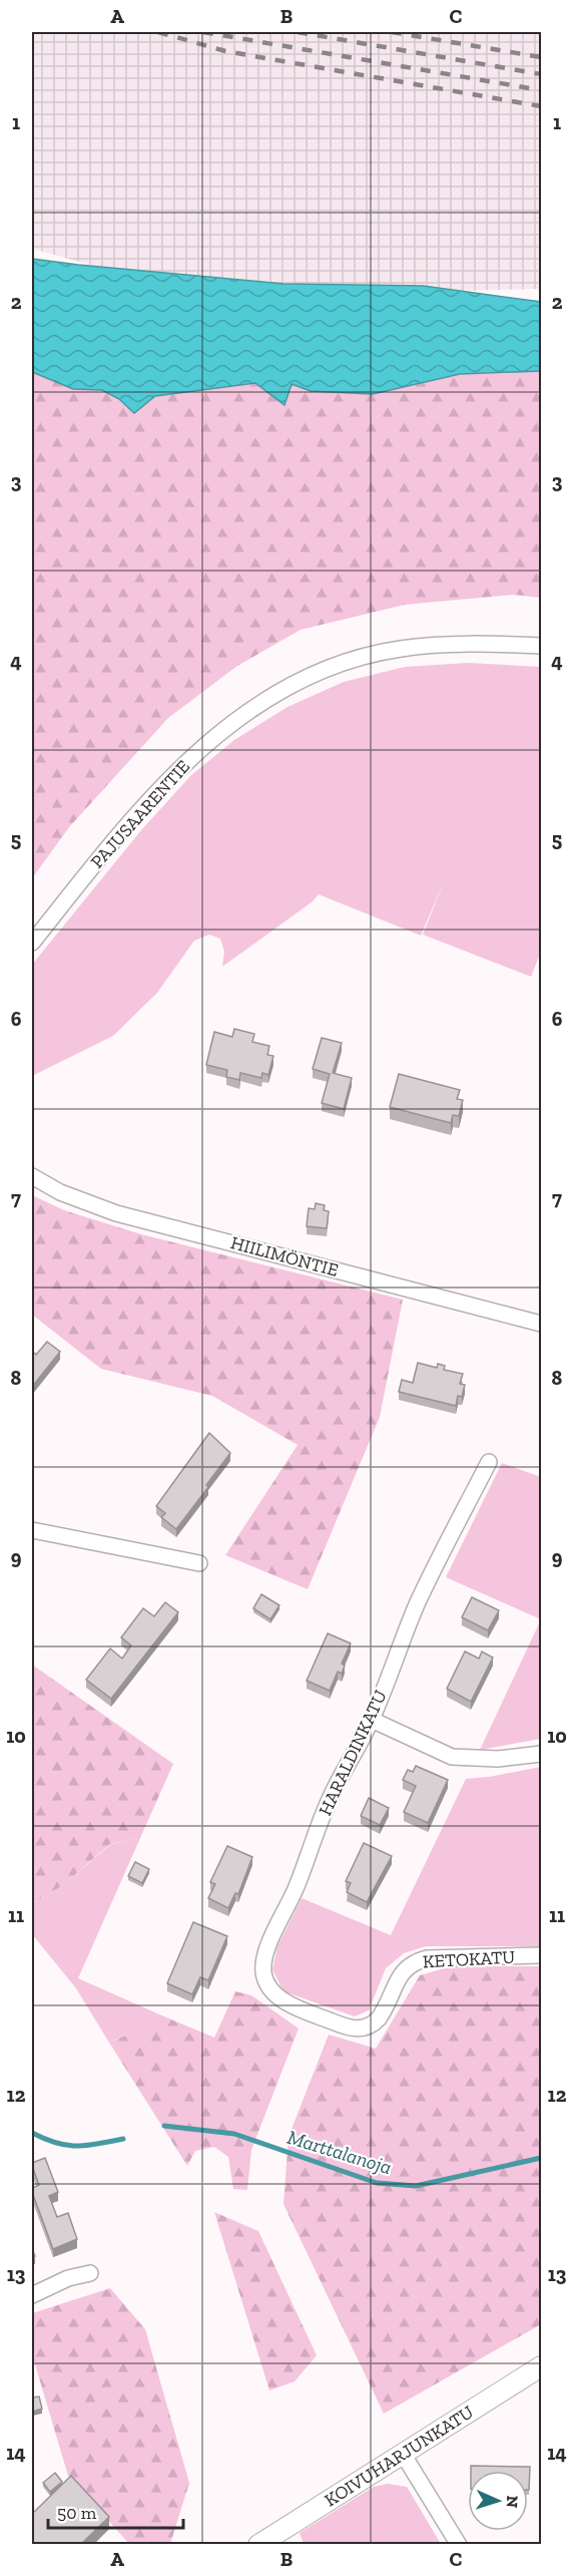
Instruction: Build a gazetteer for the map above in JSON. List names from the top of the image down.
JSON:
{
  "streets": {
    "street": [
      "PAJUSAARENTIE",
      "HIILIMÖNTIE",
      "HARALDINKATU",
      "KETOKATU",
      "KOIVUHARJUNKATU"
    ]
  },
  "crossings": [
    ["HARALDINKATU", "KETOKATU"]
  ],
  "water": ["Marttalanoja"],
  "scale_bar": "50 m",
  "north": "right",
  "grid": {
    "columns": ["A", "B", "C"],
    "rows": [
      "1",
      "2",
      "3",
      "4",
      "5",
      "6",
      "7",
      "8",
      "9",
      "10",
      "11",
      "12",
      "13",
      "14"
    ]
  }
}
